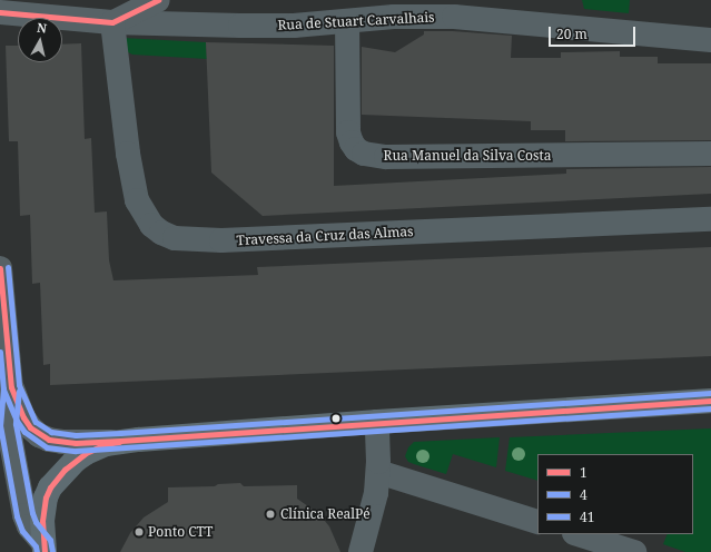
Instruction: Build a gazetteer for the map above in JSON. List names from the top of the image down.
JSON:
{
  "streets": {
    "street": ["Rua de Stuart Carvalhais", "Rua Manuel da Silva Costa", "Travessa da Cruz das Almas"]
  },
  "crossings": [
    ["Rua de Stuart Carvalhais", "Rua Manuel da Silva Costa"],
    ["Rua de Stuart Carvalhais", "Travessa da Cruz das Almas"]
  ],
  "places": ["Clínica RealPé", "Ponto CTT"],
  "lines": ["transit line 1", "transit line 41", "transit line 4"],
  "legend": ["1", "4", "41"],
  "scale_bar": "20 m",
  "north": "top"
}
